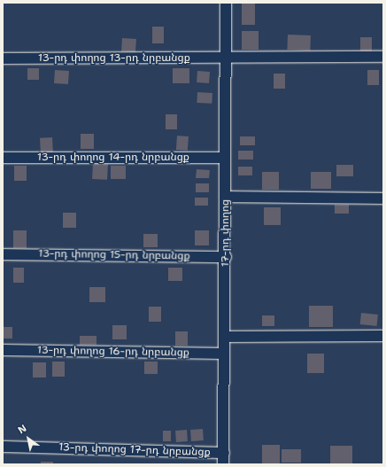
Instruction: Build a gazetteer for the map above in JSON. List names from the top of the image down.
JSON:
{
  "streets": {
    "street": [
      "13-րդ փողոց 13-րդ նրբանցք",
      "13-րդ փողոց 14-րդ նրբանցք",
      "17-րդ փողոց",
      "13-րդ փողոց 15-րդ նրբանցք",
      "13-րդ փողոց 16-րդ նրբանցք",
      "13-րդ փողոց 17-րդ նրբանցք"
    ]
  },
  "crossings": [
    ["13-րդ փողոց 13-րդ նրբանցք", "17-րդ փողոց"],
    ["13-րդ փողոց 14-րդ նրբանցք", "17-րդ փողոց"],
    ["17-րդ փողոց", "13-րդ փողոց 15-րդ նրբանցք"],
    ["17-րդ փողոց", "13-րդ փողոց 16-րդ նրբանցք"],
    ["17-րդ փողոց", "13-րդ փողոց 17-րդ նրբանցք"]
  ],
  "north": "top left"
}
